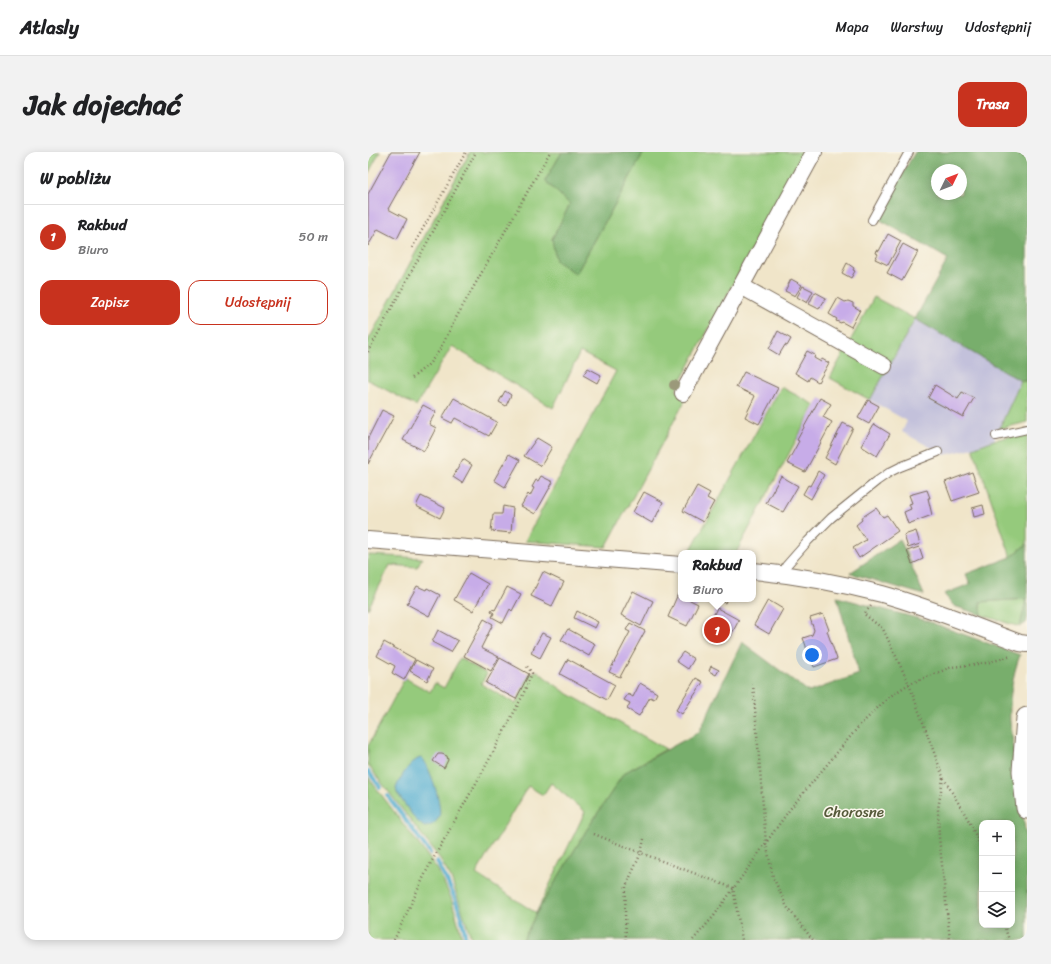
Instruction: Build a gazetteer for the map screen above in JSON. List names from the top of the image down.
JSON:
{
  "parks": ["Chorosne"],
  "north": "top right",
  "page": {
    "header": "Atlasly",
    "nav": ["Mapa", "Warstwy", "Udostępnij"],
    "title": "Jak dojechać",
    "buttons": [
      "Trasa",
      ["Zapisz", "Udostępnij"]
    ],
    "heading": "W pobliżu",
    "list": [
      {
        "mark": "1",
        "name": "Rakbud",
        "note": "Biuro",
        "value": "50 m"
      }
    ],
    "popup": ["Rakbud", "Biuro"],
    "pins": "1",
    "map_buttons": ["+", "−"]
  }
}
